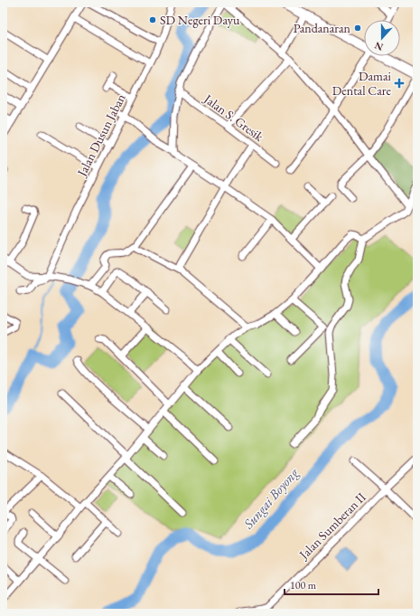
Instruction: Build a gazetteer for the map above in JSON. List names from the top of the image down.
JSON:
{
  "streets": {
    "street": ["Jalan S. Gresik", "Jalan Dusun Jaban", "Jalan Sumberan II"]
  },
  "water": ["Sungai Boyong"],
  "places": {
    "other": ["SD Negeri Dayu", "Pandanaran"],
    "health": ["Damai Dental Care"]
  },
  "scale_bar": "100 m",
  "north": "bottom"
}
